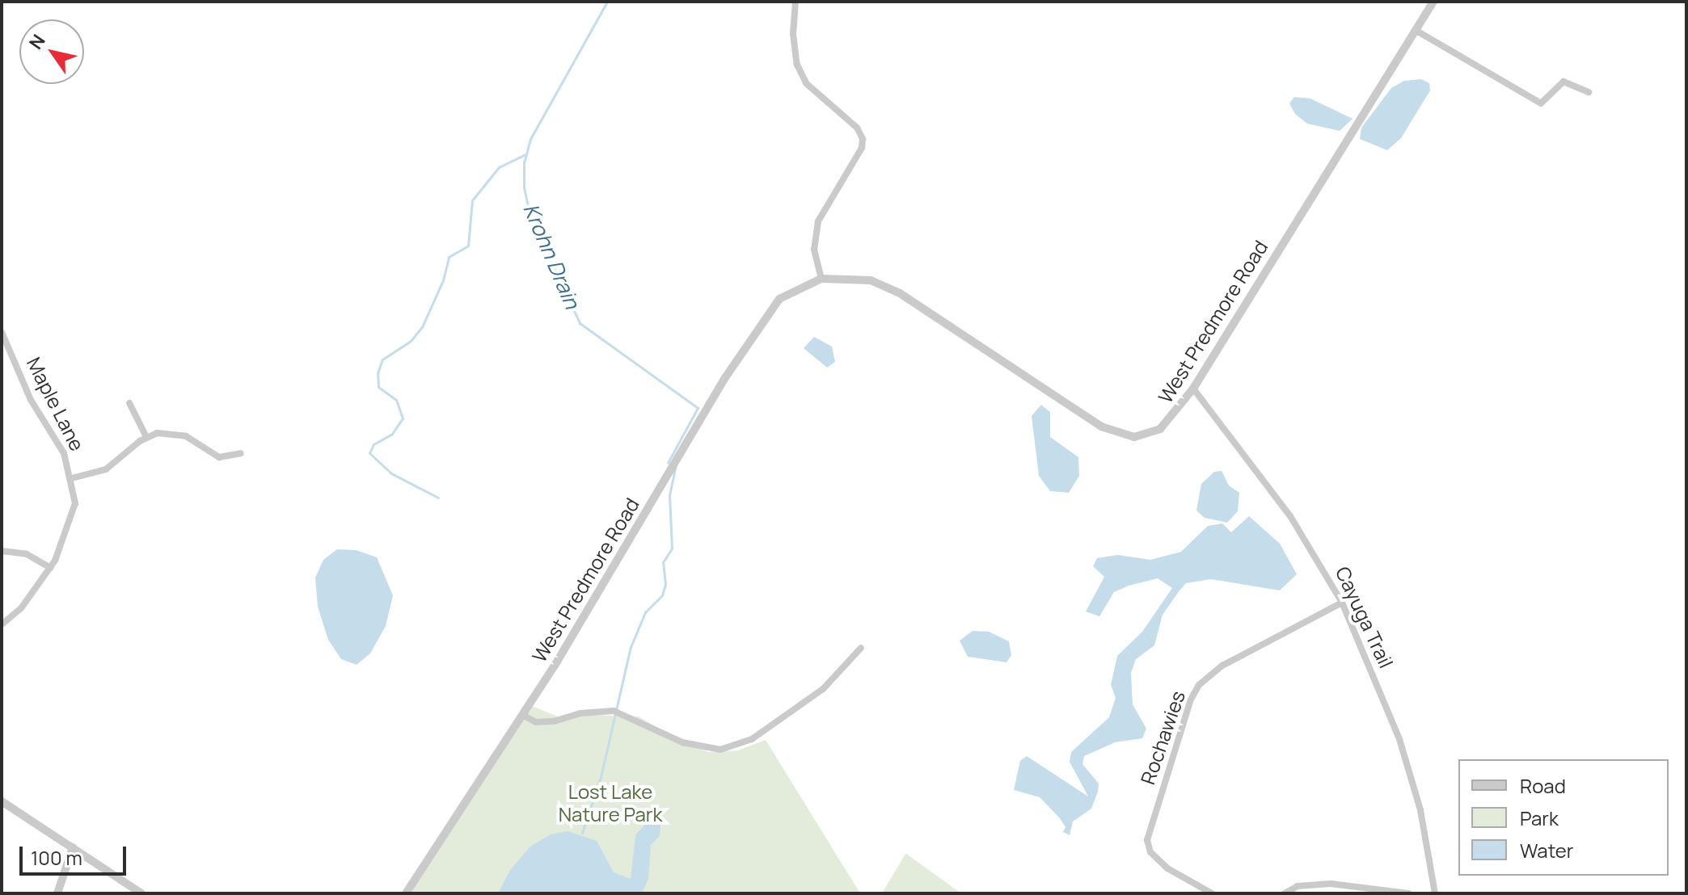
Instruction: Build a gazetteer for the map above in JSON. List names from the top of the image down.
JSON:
{
  "streets": {
    "street": [
      "West Predmore Road",
      "Maple Lane",
      "Cayuga Trail",
      "Rochawies"
    ]
  },
  "crossings": [
    ["West Predmore Road", "Cayuga Trail"],
    ["Cayuga Trail", "Rochawies"]
  ],
  "water": ["Krohn Drain"],
  "parks": ["Lost Lake Nature Park"],
  "legend": ["Road", "Park", "Water"],
  "scale_bar": "100 m",
  "north": "top left"
}
